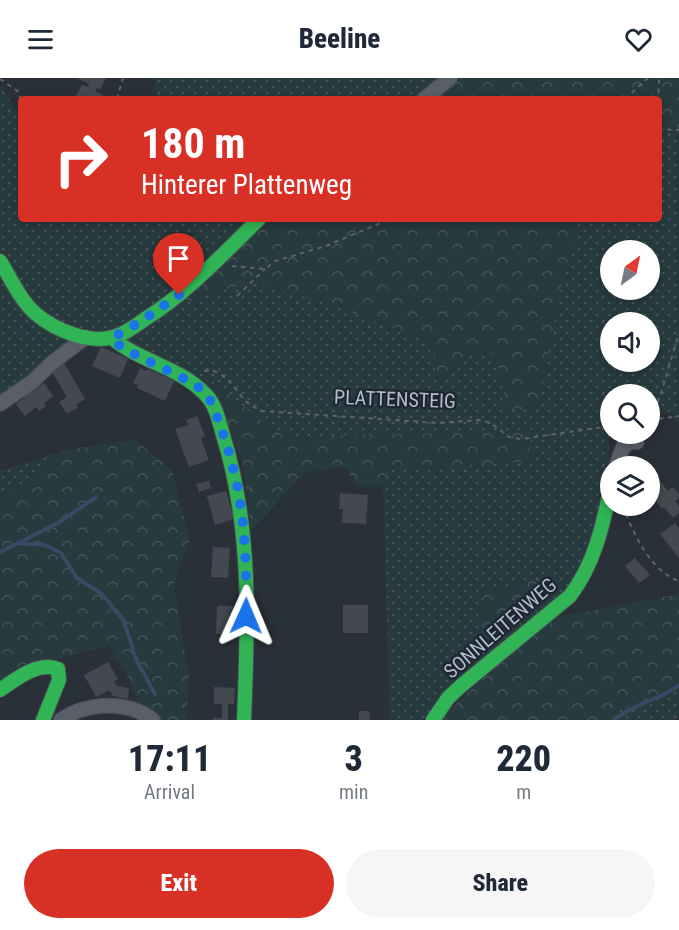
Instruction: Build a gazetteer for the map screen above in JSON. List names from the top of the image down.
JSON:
{
  "streets": {
    "street": ["SONNLEITENWEG"],
    "path": ["PLATTENSTEIG"]
  },
  "north": "top right",
  "page": {
    "header": "Beeline",
    "turn": ["180 m", "Hinterer Plattenweg"],
    "eta": [
      "17:11",
      "Arrival",
      "3",
      "min",
      "220",
      "m"
    ],
    "buttons": ["Exit", "Share"]
  }
}
